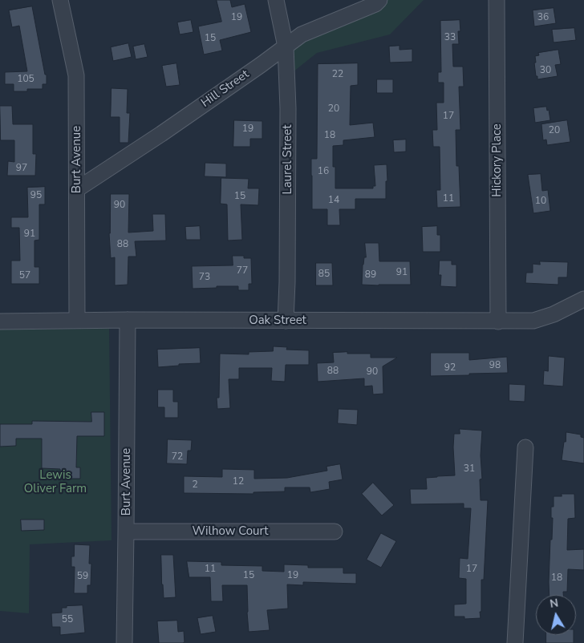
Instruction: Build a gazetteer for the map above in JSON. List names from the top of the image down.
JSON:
{
  "streets": {
    "street": [
      "Hill Street",
      "Burt Avenue",
      "Laurel Street",
      "Hickory Place",
      "Oak Street",
      "Wilhow Court"
    ]
  },
  "crossings": [
    ["Hill Street", "Burt Avenue"],
    ["Hill Street", "Laurel Street"],
    ["Burt Avenue", "Oak Street"],
    ["Burt Avenue", "Wilhow Court"],
    ["Laurel Street", "Oak Street"],
    ["Hickory Place", "Oak Street"]
  ],
  "parks": ["Lewis Oliver Farm"],
  "house_numbers": [
    "19",
    "36",
    "33",
    "15",
    "30",
    "22",
    "105",
    "20",
    "17",
    "19",
    "20",
    "18",
    "97",
    "16",
    "95",
    "15",
    "11",
    "14",
    "10",
    "90",
    "91",
    "88",
    "77",
    "91",
    "85",
    "89",
    "57",
    "73",
    "98",
    "92",
    "88",
    "90",
    "72",
    "31",
    "12",
    "2",
    "11",
    "17",
    "15",
    "19",
    "59",
    "18",
    "55"
  ],
  "north": "top"
}
